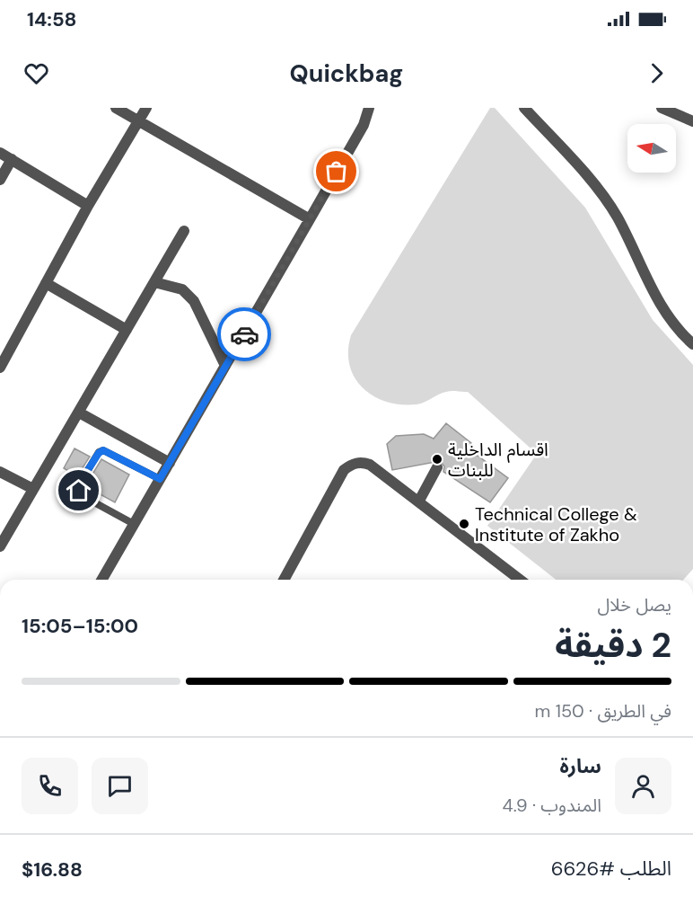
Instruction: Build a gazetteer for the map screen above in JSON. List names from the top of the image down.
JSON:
{
  "places": ["اقسام الداخلیة للبنات", "Technical College & Institute of Zakho"],
  "north": "left",
  "page": {
    "status": "14:58",
    "header": "Quickbag",
    "heading": ["2 دقيقة", "يصل خلال", "15:00–15:05"],
    "panel": [
      "سارة",
      "المندوب · 4.9",
      "الطلب #6626",
      "$16.88"
    ],
    "bar": "في الطريق · 150 m"
  }
}
